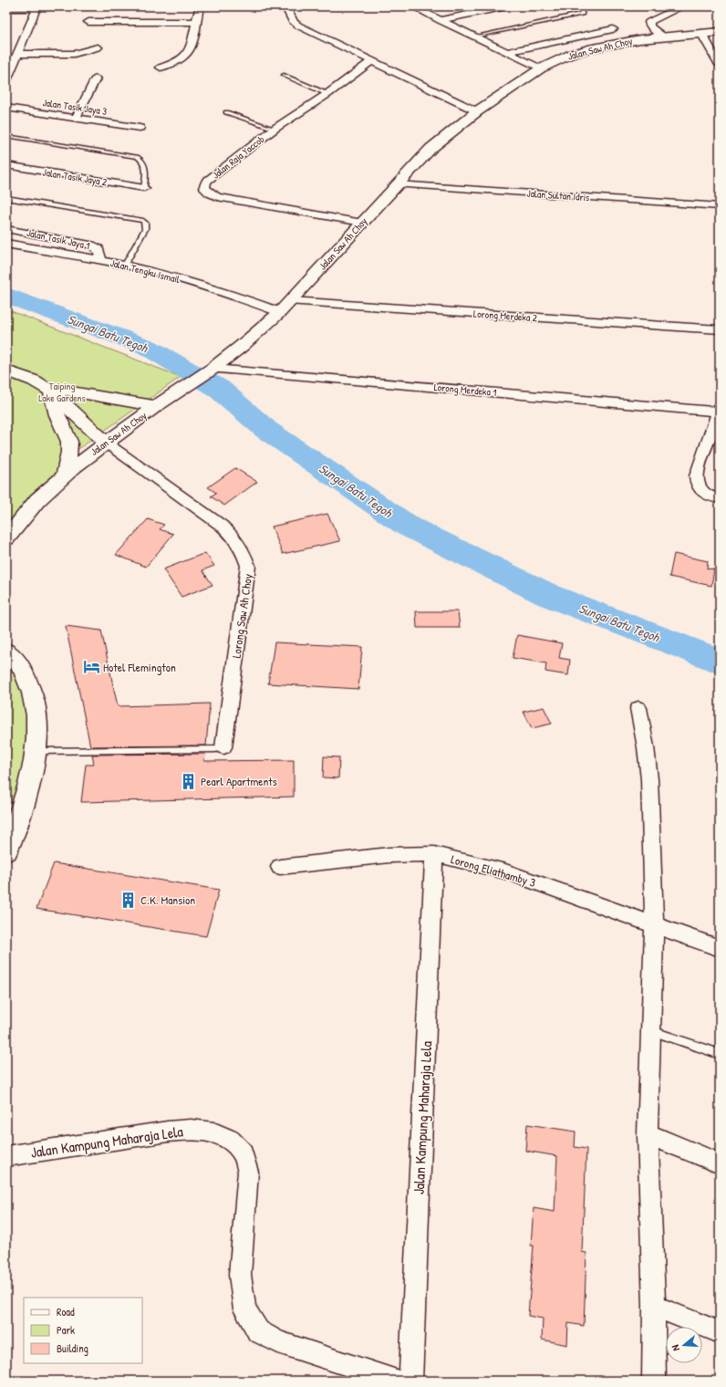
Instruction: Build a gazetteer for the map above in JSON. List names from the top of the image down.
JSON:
{
  "streets": {
    "street": [
      "Jalan Saw Ah Choy",
      "Jalan Tasik Jaya 3",
      "Jalan Raja Yaccob",
      "Jalan Tasik Jaya 2",
      "Jalan Sultan Idris",
      "Jalan Tasik Jaya 1",
      "Jalan Tengku Ismail",
      "Lorong Merdeka 2",
      "Lorong Merdeka 1",
      "Lorong Saw Ah Choy",
      "Lorong Eliathamby 3",
      "Jalan Kampung Maharaja Lela"
    ]
  },
  "crossings": [
    ["Jalan Saw Ah Choy", "Jalan Raja Yaccob"],
    ["Jalan Saw Ah Choy", "Jalan Sultan Idris"],
    ["Jalan Saw Ah Choy", "Jalan Tengku Ismail"],
    ["Jalan Saw Ah Choy", "Lorong Merdeka 2"],
    ["Jalan Saw Ah Choy", "Lorong Merdeka 1"],
    ["Jalan Saw Ah Choy", "Lorong Saw Ah Choy"],
    ["Jalan Tasik Jaya 1", "Jalan Tengku Ismail"],
    ["Lorong Eliathamby 3", "Jalan Kampung Maharaja Lela"]
  ],
  "water": ["Sungai Batu Tegoh"],
  "parks": ["Taiping Lake Gardens"],
  "places": {
    "hotel": ["Hotel Flemington"],
    "building": ["Pearl Apartments", "C.K. Mansion"]
  },
  "legend": ["Road", "Park", "Building"],
  "north": "left"
}
